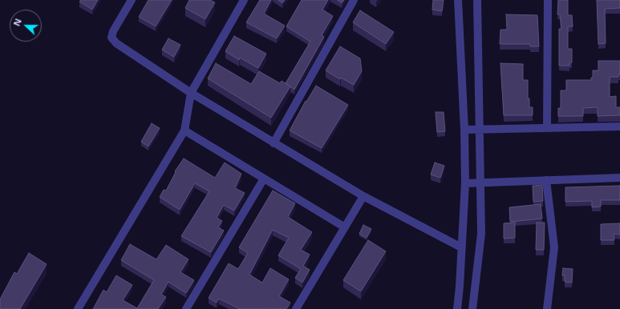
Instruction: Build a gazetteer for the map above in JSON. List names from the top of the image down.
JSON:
{
  "north": "left"
}
